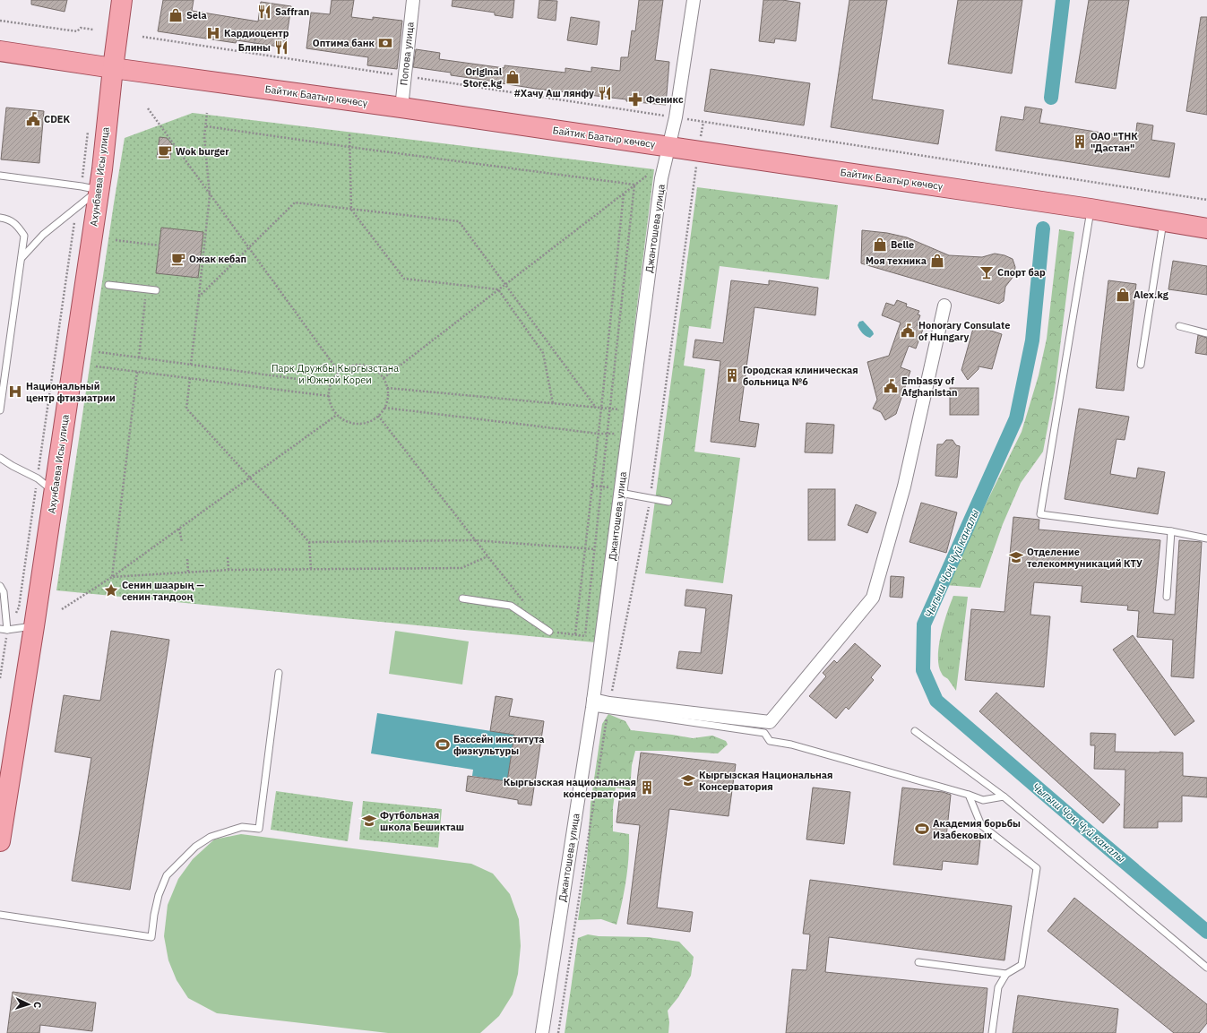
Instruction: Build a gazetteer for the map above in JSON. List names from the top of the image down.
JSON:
{
  "streets": {
    "main road": ["Байтик Баатыр көчөсү", "Ахунбаева Исы улица"],
    "street": ["Попова улица", "Джантошева улица"]
  },
  "crossings": [
    ["Попова улица", "Байтик Баатыр көчөсү"],
    ["Байтик Баатыр көчөсү", "Ахунбаева Исы улица"],
    ["Байтик Баатыр көчөсү", "Джантошева улица"]
  ],
  "water": ["Чыгыш Чоң Чүй каналы"],
  "parks": ["Парк Дружбы Кыргызстана и Южной Кореи"],
  "places": {
    "restaurant": ["Saffran", "Блины", "#Хачу Аш лянфу"],
    "shop": [
      "Sela",
      "Original Store.kg",
      "Belle",
      "Моя техника",
      "Alex.kg"
    ],
    "hospital": ["Кардиоцентр", "Национальный центр фтизиатрии"],
    "bank": ["Оптима банк"],
    "pharmacy": ["Феникс"],
    "public building": ["CDEK", "Honorary Consulate of Hungary", "Embassy of Afghanistan"],
    "building": ["ОАО \"ТНК \"Дастан\"", "Городская клиническая больница №6", "Кыргызская национальная консерватория"],
    "cafe": ["Wok burger", "Ожак кебап"],
    "bar": ["Спорт бар"],
    "school or university": ["Отделение телекоммуникаций КТУ", "Кыргызская Национальная Консерватория", "Футбольная школа Бешикташ"],
    "place": ["Сенин шаарың — сенин тандооң"],
    "sports": ["Бассейн института физкультуры", "Академия борьбы Изабековых"]
  },
  "north": "right"
}
